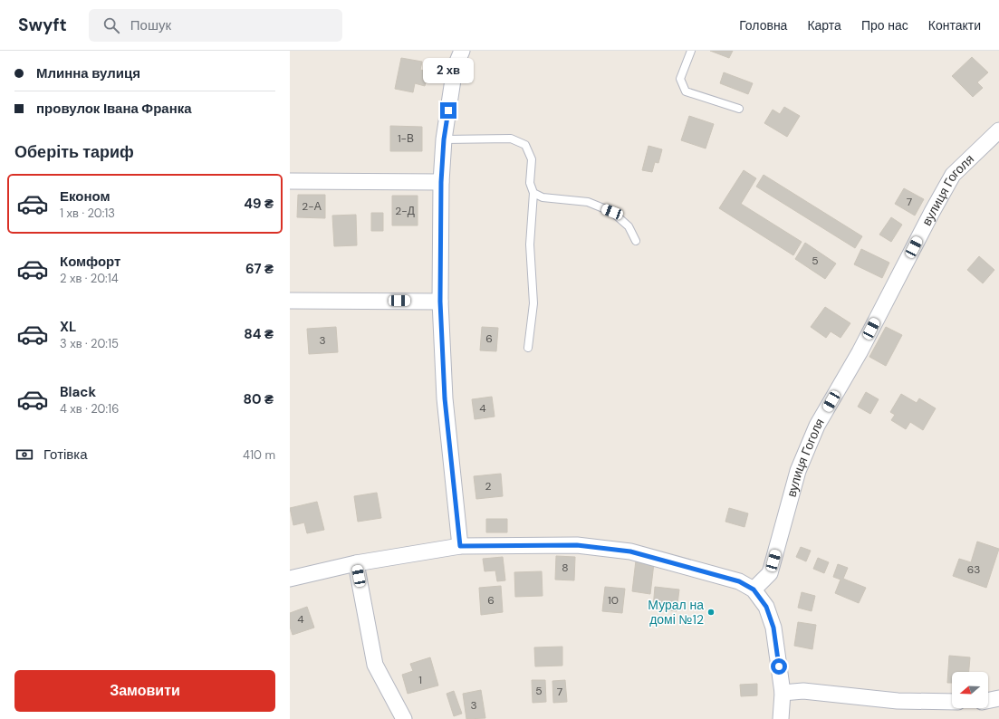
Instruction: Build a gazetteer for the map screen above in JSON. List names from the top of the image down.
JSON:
{
  "streets": {
    "street": ["вулиця Гоголя"]
  },
  "places": ["Мурал на домі №12"],
  "house_numbers": [
    "1-В",
    "7",
    "2-А",
    "2-Д",
    "5",
    "6",
    "3",
    "4",
    "2",
    "8",
    "63",
    "6",
    "10",
    "4",
    "1",
    "5",
    "7",
    "3"
  ],
  "north": "left",
  "page": {
    "header": "Swyft",
    "search": "Пошук",
    "nav": [
      "Головна",
      "Карта",
      "Про нас",
      "Контакти"
    ],
    "banner": ["Млинна вулиця", "провулок Івана Франка"],
    "bubble": "2 хв",
    "heading": "Оберіть тариф",
    "list": [
      {
        "name": "Економ",
        "note": "1 хв · 20:13",
        "value": "49 ₴"
      },
      {
        "name": "Комфорт",
        "note": "2 хв · 20:14",
        "value": "67 ₴"
      },
      {
        "name": "XL",
        "note": "3 хв · 20:15",
        "value": "84 ₴"
      },
      {
        "name": "Black",
        "note": "4 хв · 20:16",
        "value": "80 ₴"
      }
    ],
    "pay": ["Готівка", "410 m"],
    "buttons": "Замовити"
  }
}
